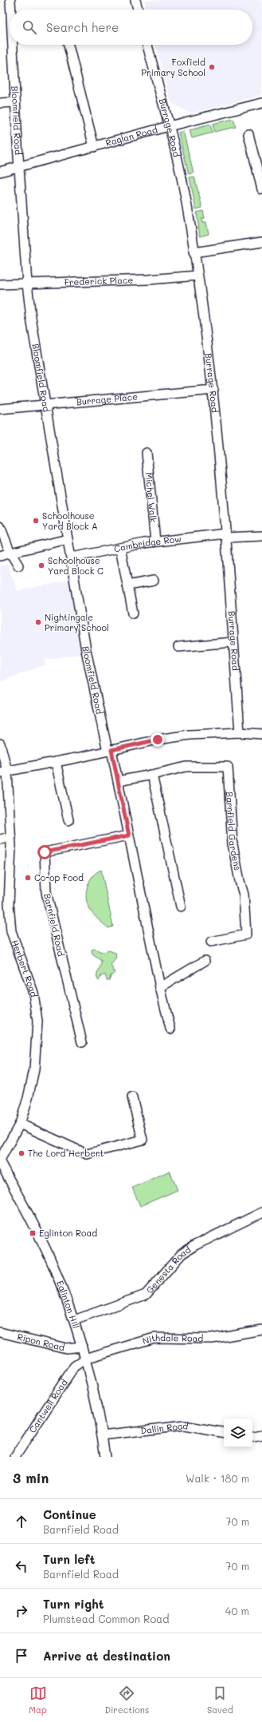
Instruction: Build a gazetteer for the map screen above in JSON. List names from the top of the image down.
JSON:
{
  "streets": {
    "street": [
      "Bloomfield Road",
      "Burrage Road",
      "Raglan Road",
      "Frederick Place",
      "Burrage Place",
      "Michel Walk",
      "Cambridge Row",
      "Barnfield Gardens",
      "Barnfield Road",
      "Herbert Road",
      "Genesta Road",
      "Eglinton Hill",
      "Nithdale Road",
      "Ripon Road",
      "Cantwell Road",
      "Dallin Road"
    ]
  },
  "crossings": [
    ["Bloomfield Road", "Raglan Road"],
    ["Bloomfield Road", "Frederick Place"],
    ["Bloomfield Road", "Burrage Place"],
    ["Bloomfield Road", "Cambridge Row"],
    ["Burrage Road", "Raglan Road"],
    ["Burrage Road", "Frederick Place"],
    ["Burrage Road", "Burrage Place"],
    ["Burrage Road", "Cambridge Row"],
    ["Michel Walk", "Cambridge Row"],
    ["Genesta Road", "Eglinton Hill"],
    ["Eglinton Hill", "Nithdale Road"],
    ["Eglinton Hill", "Ripon Road"],
    ["Eglinton Hill", "Cantwell Road"],
    ["Eglinton Hill", "Dallin Road"],
    ["Nithdale Road", "Cantwell Road"]
  ],
  "places": {
    "other": [
      "Foxfield Primary School",
      "Schoolhouse Yard Block A",
      "Schoolhouse Yard Block C",
      "Nightingale Primary School",
      "Co-op Food",
      "The Lord Herbert"
    ],
    "transit": ["Eglinton Road"]
  },
  "page": {
    "search": "Search here",
    "heading": ["3 min", "Walk · 180 m"],
    "list": [
      ["Continue", "Barnfield Road", "70 m"],
      ["Turn left", "Barnfield Road", "70 m"],
      ["Turn right", "Plumstead Common Road", "40 m"],
      "Arrive at destination"
    ],
    "nav": ["Map", "Directions", "Saved"]
  }
}
